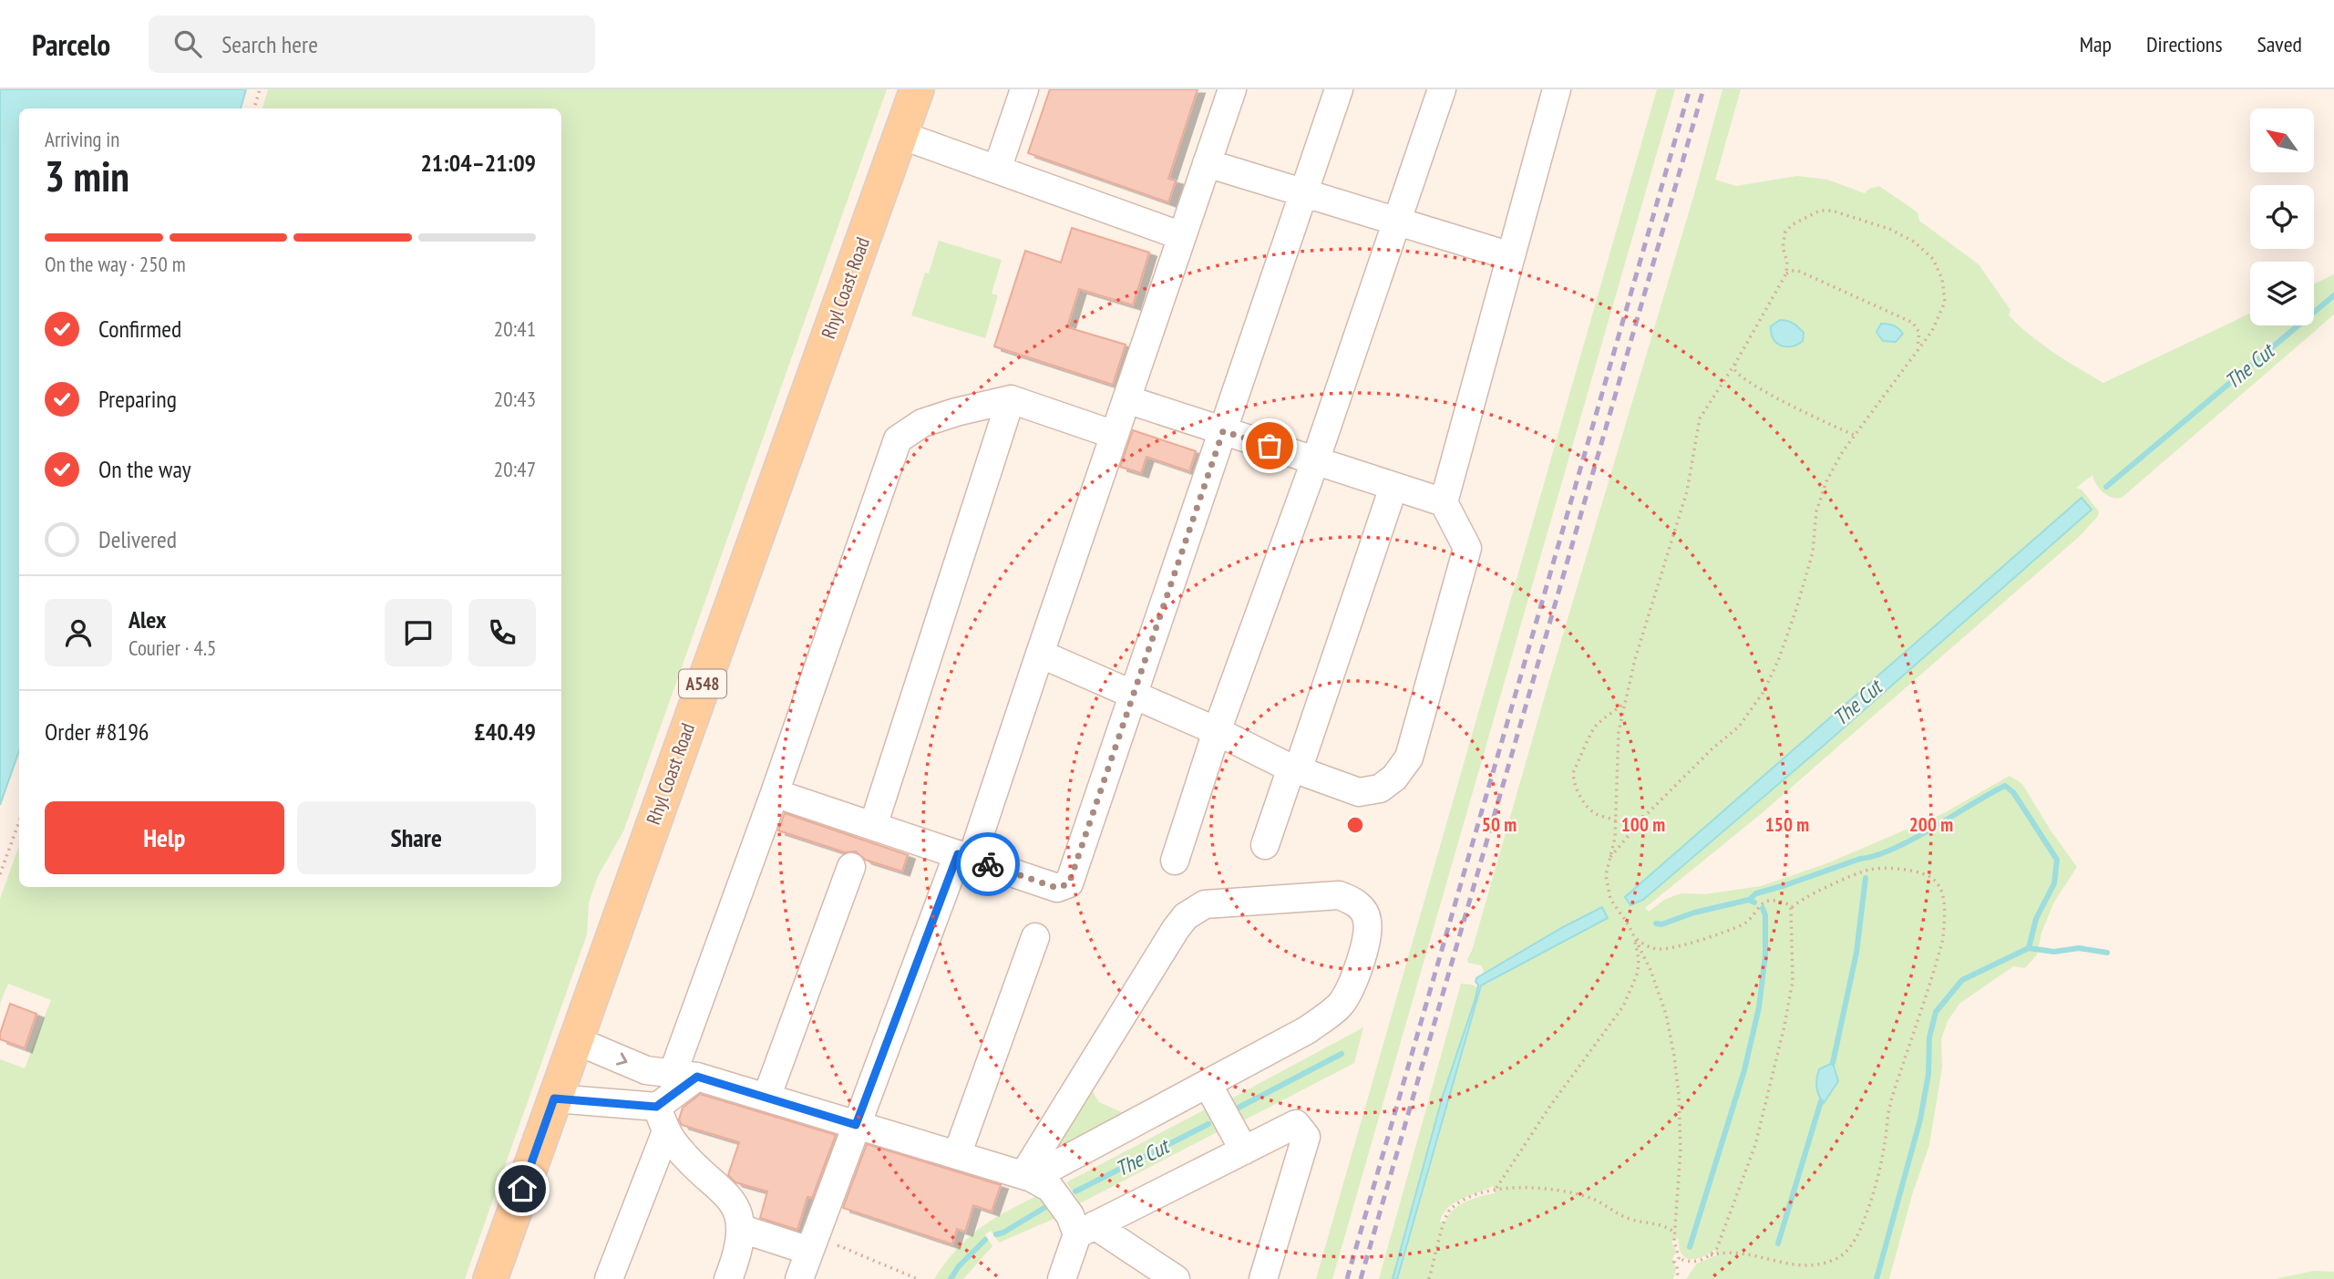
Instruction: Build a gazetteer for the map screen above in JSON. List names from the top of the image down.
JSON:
{
  "streets": {
    "main road": ["Rhyl Coast Road", "A548"]
  },
  "water": ["The Cut"],
  "north": "top left",
  "page": {
    "header": "Parcelo",
    "search": "Search here",
    "nav": ["Map", "Directions", "Saved"],
    "heading": ["3 min", "Arriving in", "21:04–21:09"],
    "panel": [
      "Alex",
      "Courier · 4.5",
      "Order #8196",
      "£40.49"
    ],
    "bar": "On the way · 250 m",
    "list": [
      ["Confirmed", "20:41"],
      ["Preparing", "20:43"],
      ["On the way", "20:47"],
      "Delivered"
    ],
    "buttons": ["Help", "Share"]
  },
  "rings": [
    "50 m",
    "100 m",
    "150 m",
    "200 m"
  ]
}
